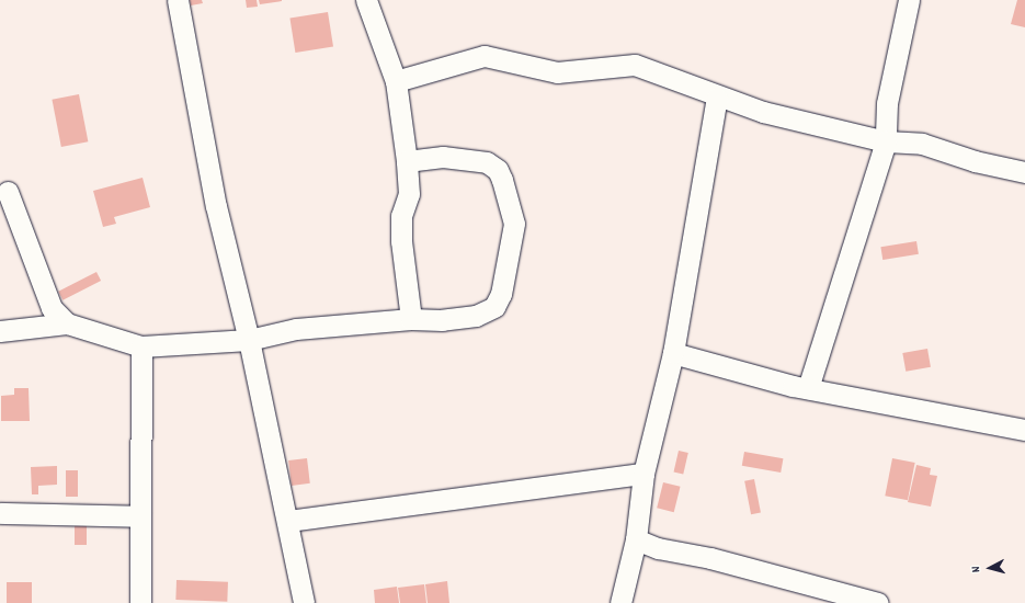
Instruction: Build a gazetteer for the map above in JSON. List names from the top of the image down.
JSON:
{
  "north": "left"
}
